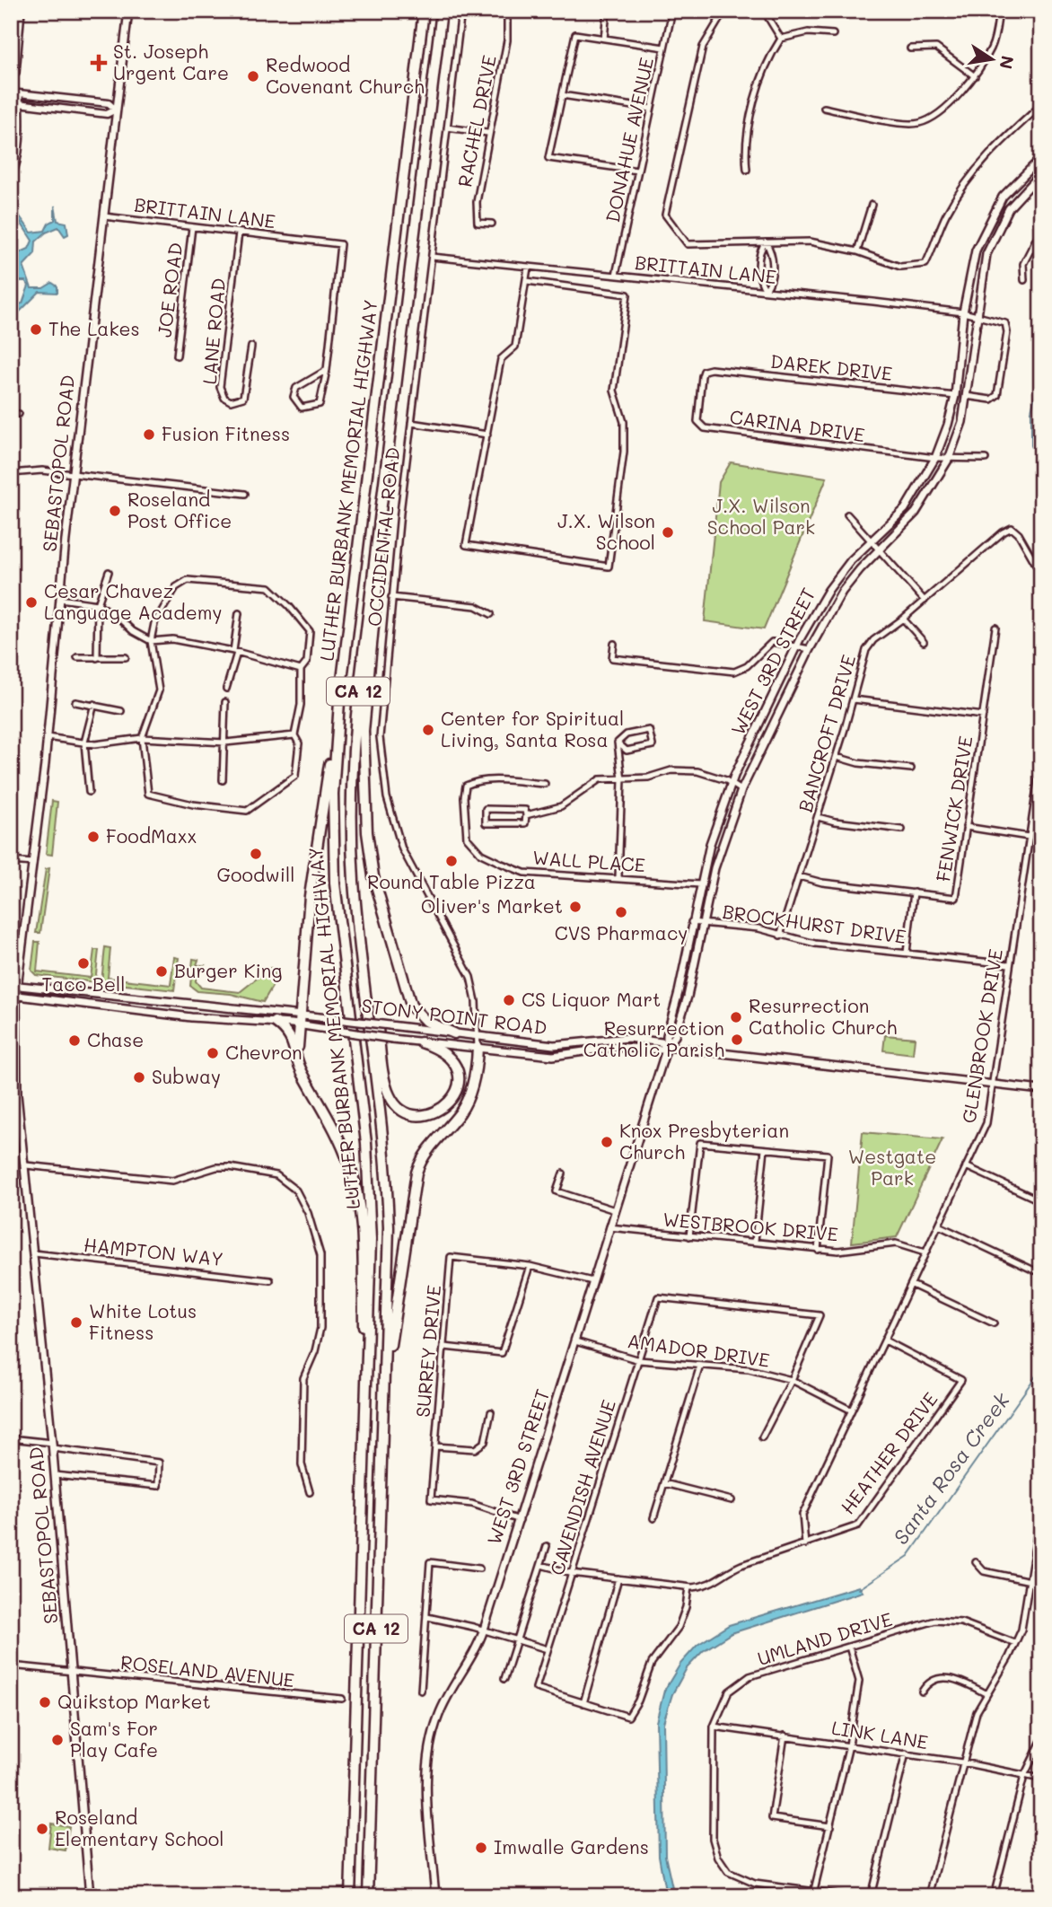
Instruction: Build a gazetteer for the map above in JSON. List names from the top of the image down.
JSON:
{
  "streets": {
    "highway": ["LUTHER BURBANK MEMORIAL HIGHWAY", "CA 12"],
    "main road": ["SEBASTOPOL ROAD", "WEST 3RD STREET", "STONY POINT ROAD"],
    "street": [
      "RACHEL DRIVE",
      "DONAHUE AVENUE",
      "BRITTAIN LANE",
      "JOE ROAD",
      "LANE ROAD",
      "DAREK DRIVE",
      "CARINA DRIVE",
      "OCCIDENTAL ROAD",
      "BANCROFT DRIVE",
      "FENWICK DRIVE",
      "WALL PLACE",
      "BROCKHURST DRIVE",
      "GLENBROOK DRIVE",
      "WESTBROOK DRIVE",
      "HAMPTON WAY",
      "SURREY DRIVE",
      "AMADOR DRIVE",
      "HEATHER DRIVE",
      "CAVENDISH AVENUE",
      "UMLAND DRIVE",
      "ROSELAND AVENUE",
      "LINK LANE"
    ]
  },
  "crossings": [
    ["DONAHUE AVENUE", "BRITTAIN LANE"],
    ["BRITTAIN LANE", "JOE ROAD"],
    ["BRITTAIN LANE", "LANE ROAD"],
    ["BRITTAIN LANE", "SEBASTOPOL ROAD"],
    ["BRITTAIN LANE", "OCCIDENTAL ROAD"],
    ["BRITTAIN LANE", "WEST 3RD STREET"],
    ["DAREK DRIVE", "CARINA DRIVE"],
    ["DAREK DRIVE", "WEST 3RD STREET"],
    ["CARINA DRIVE", "WEST 3RD STREET"],
    ["SEBASTOPOL ROAD", "STONY POINT ROAD"],
    ["SEBASTOPOL ROAD", "HAMPTON WAY"],
    ["SEBASTOPOL ROAD", "ROSELAND AVENUE"],
    ["OCCIDENTAL ROAD", "STONY POINT ROAD"],
    ["WEST 3RD STREET", "WALL PLACE"],
    ["WEST 3RD STREET", "BROCKHURST DRIVE"],
    ["WEST 3RD STREET", "STONY POINT ROAD"],
    ["WEST 3RD STREET", "WESTBROOK DRIVE"],
    ["WEST 3RD STREET", "SURREY DRIVE"],
    ["WEST 3RD STREET", "AMADOR DRIVE"],
    ["BANCROFT DRIVE", "FENWICK DRIVE"],
    ["BANCROFT DRIVE", "BROCKHURST DRIVE"],
    ["BROCKHURST DRIVE", "GLENBROOK DRIVE"],
    ["STONY POINT ROAD", "GLENBROOK DRIVE"],
    ["GLENBROOK DRIVE", "WESTBROOK DRIVE"],
    ["GLENBROOK DRIVE", "AMADOR DRIVE"],
    ["GLENBROOK DRIVE", "HEATHER DRIVE"],
    ["AMADOR DRIVE", "CAVENDISH AVENUE"],
    ["HEATHER DRIVE", "CAVENDISH AVENUE"],
    ["UMLAND DRIVE", "LINK LANE"]
  ],
  "water": ["Santa Rosa Creek"],
  "parks": ["J.X. Wilson School Park", "Westgate Park"],
  "places": {
    "health": ["St. Joseph Urgent Care"],
    "other": [
      "Redwood Covenant Church",
      "The Lakes",
      "Fusion Fitness",
      "Roseland Post Office",
      "J.X. Wilson School",
      "Cesar Chavez Language Academy",
      "Center for Spiritual Living, Santa Rosa",
      "FoodMaxx",
      "Goodwill",
      "Round Table Pizza",
      "Oliver's Market",
      "CVS Pharmacy",
      "Taco Bell",
      "Burger King",
      "CS Liquor Mart",
      "Resurrection Catholic Church",
      "Resurrection Catholic Parish",
      "Chase",
      "Chevron",
      "Subway",
      "Knox Presbyterian Church",
      "White Lotus Fitness",
      "Quikstop Market",
      "Sam's For Play Cafe",
      "Roseland Elementary School",
      "Imwalle Gardens"
    ]
  },
  "north": "right"
}
